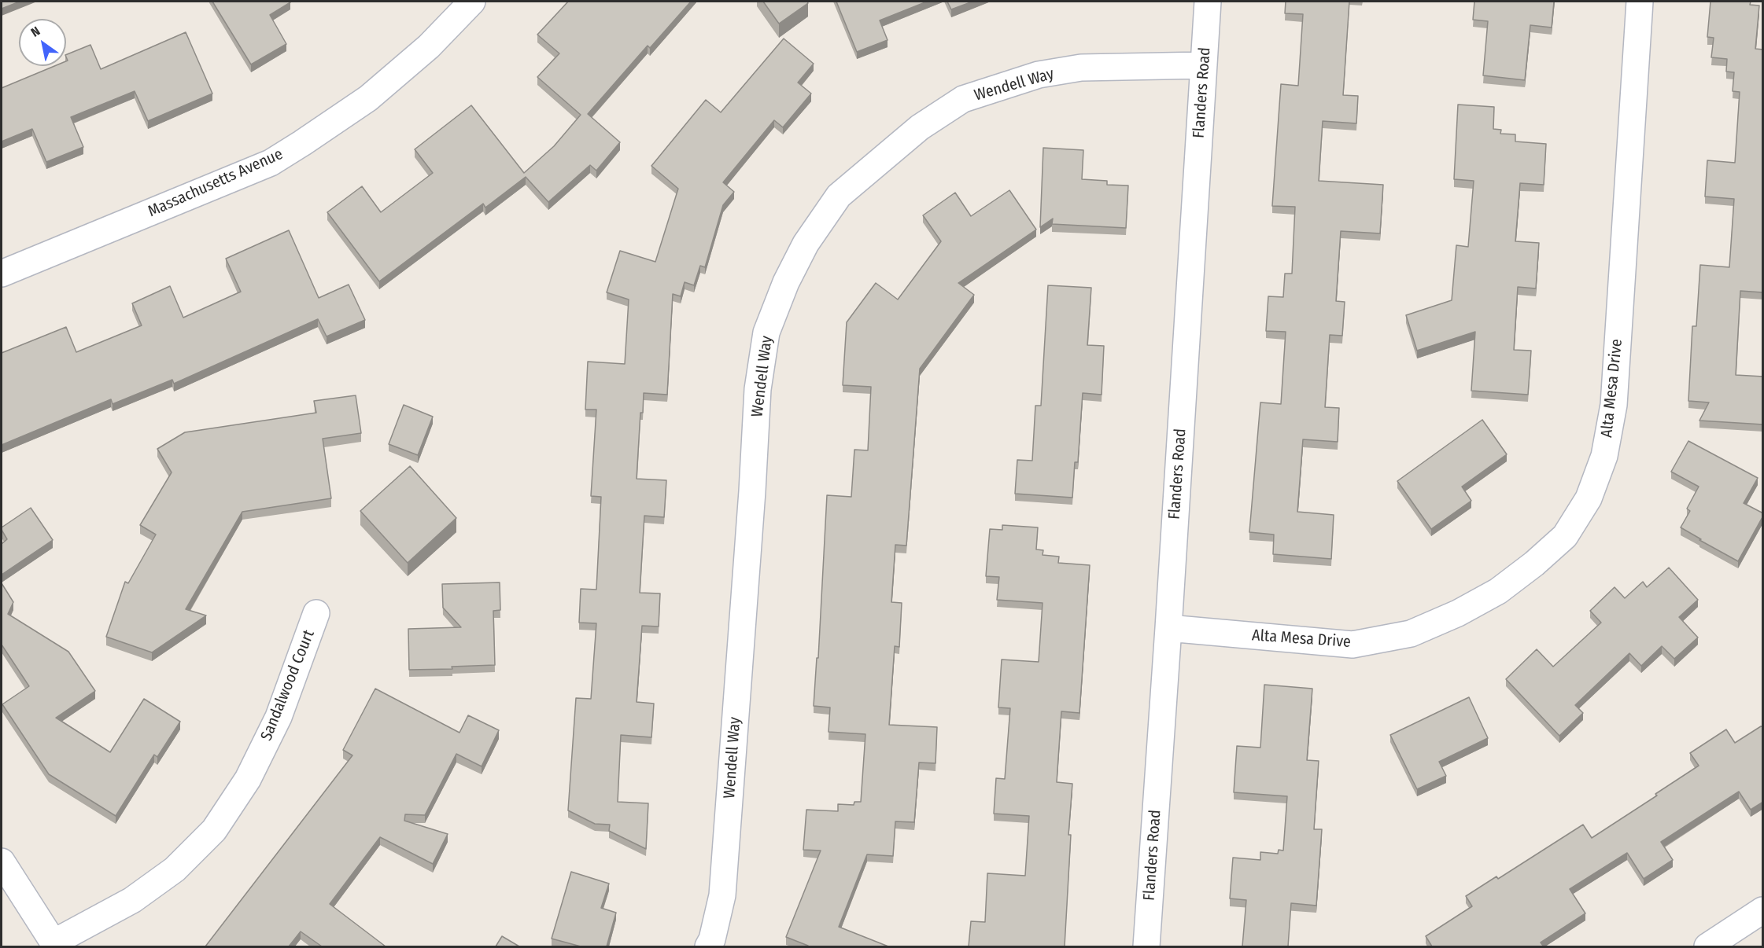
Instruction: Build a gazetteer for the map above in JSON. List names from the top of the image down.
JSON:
{
  "streets": {
    "street": [
      "Wendell Way",
      "Flanders Road",
      "Massachusetts Avenue",
      "Alta Mesa Drive",
      "Sandalwood Court"
    ]
  },
  "crossings": [
    ["Wendell Way", "Flanders Road"],
    ["Flanders Road", "Alta Mesa Drive"]
  ],
  "north": "top left"
}
